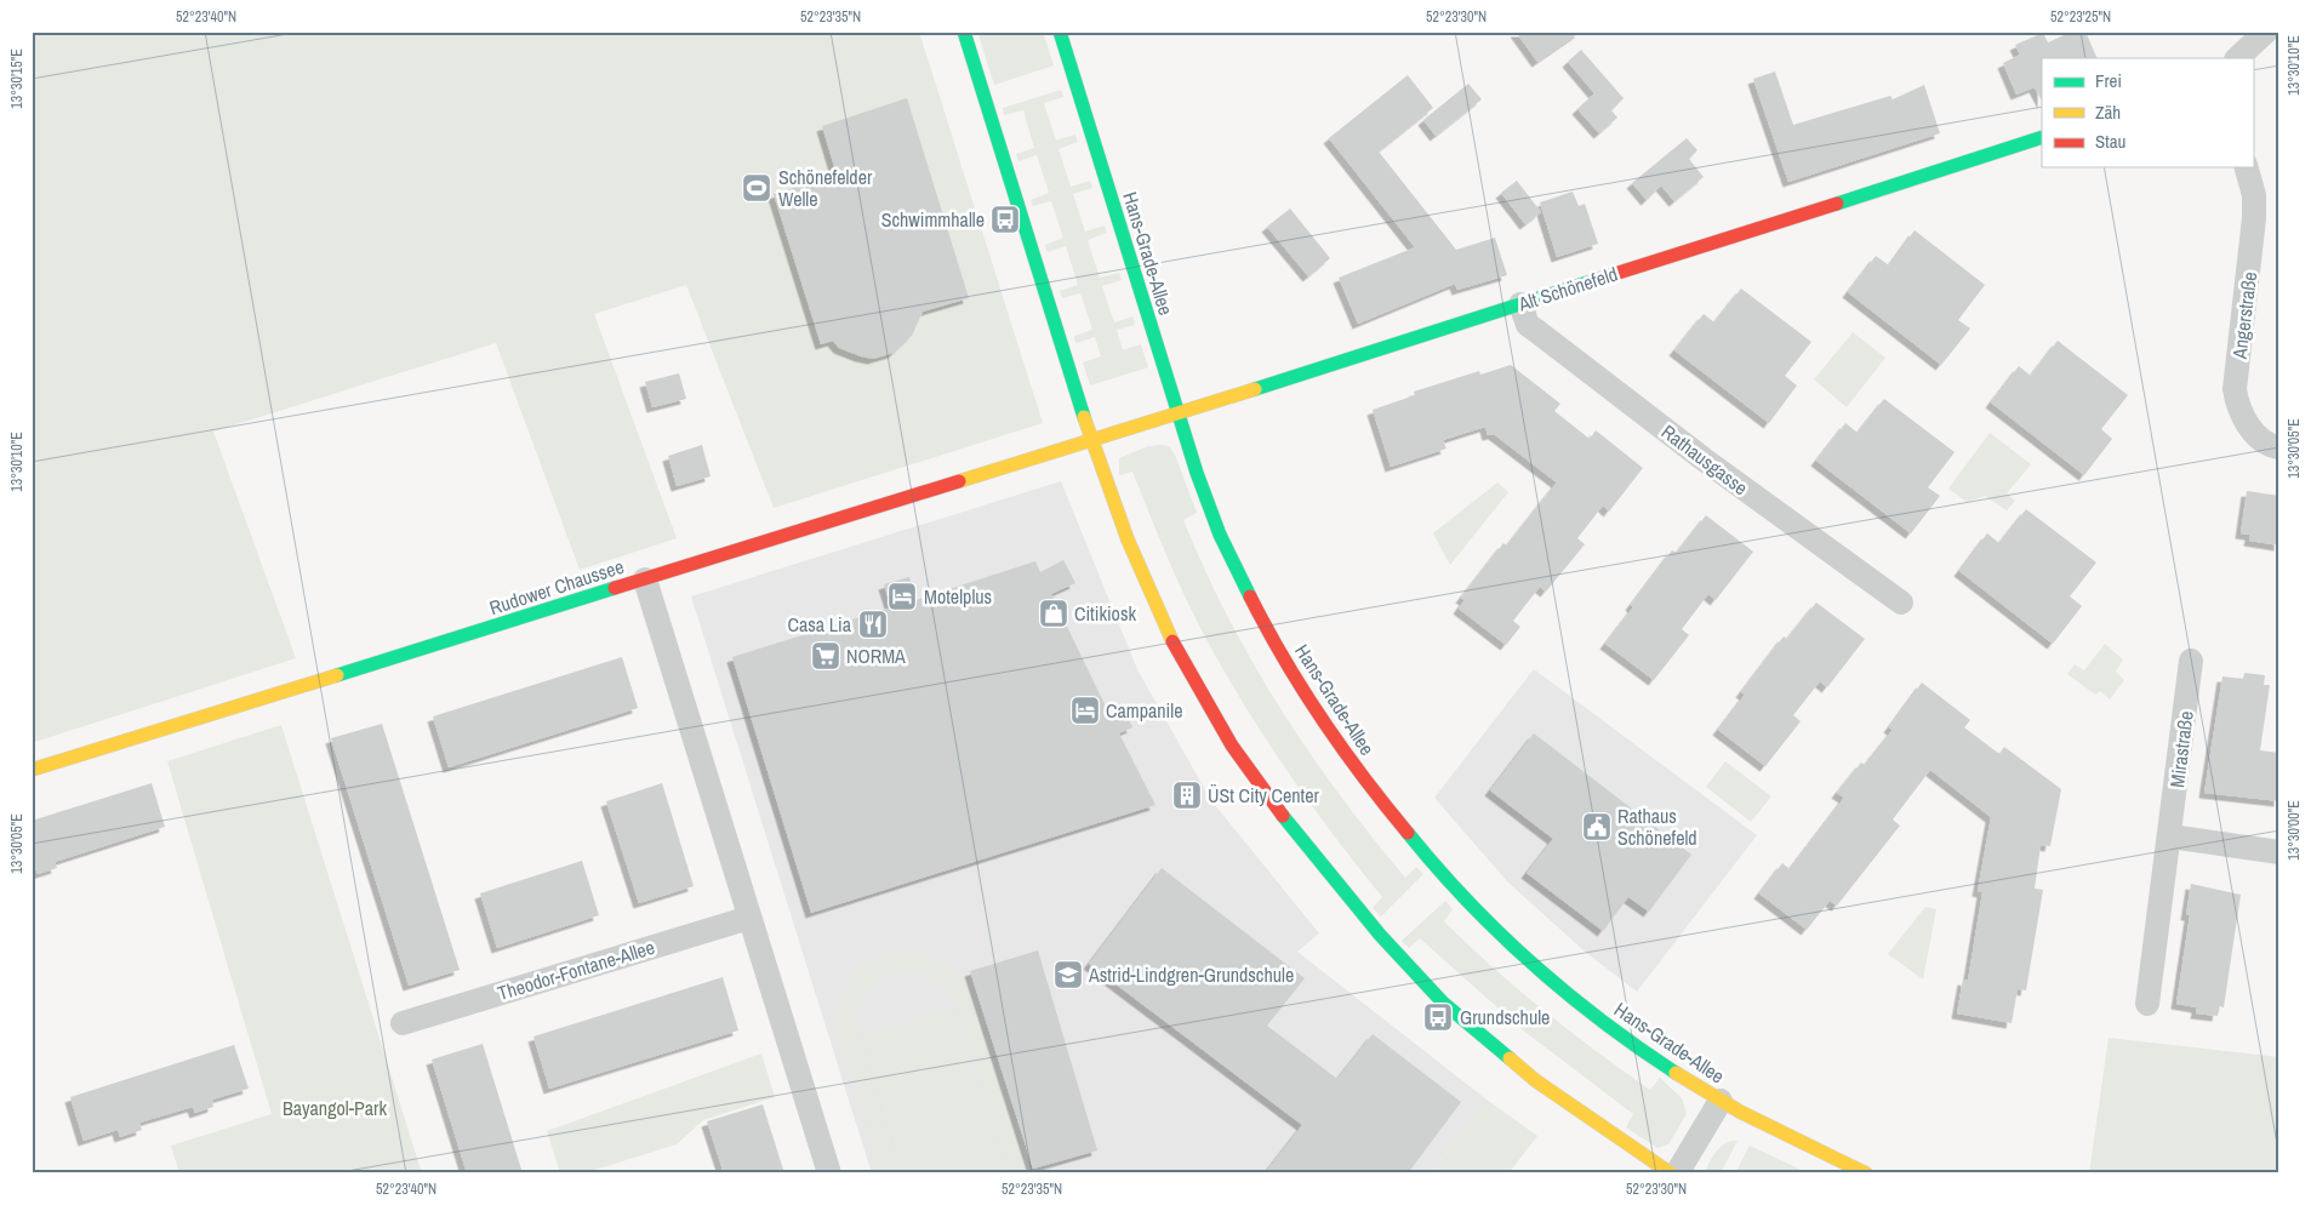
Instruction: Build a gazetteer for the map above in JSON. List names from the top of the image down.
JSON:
{
  "streets": {
    "street": [
      "Hans-Grade-Allee",
      "Alt Schönefeld",
      "Angerstraße",
      "Rathausgasse",
      "Rudower Chaussee",
      "Mirastraße",
      "Theodor-Fontane-Allee"
    ]
  },
  "crossings": [
    ["Hans-Grade-Allee", "Alt Schönefeld"],
    ["Alt Schönefeld", "Rathausgasse"],
    ["Alt Schönefeld", "Rudower Chaussee"]
  ],
  "parks": ["Bayangol-Park"],
  "places": {
    "sports": ["Schönefelder Welle"],
    "bus stop": ["Schwimmhalle", "Grundschule"],
    "hotel": ["Motelplus", "Campanile"],
    "shop": ["Citikiosk"],
    "restaurant": ["Casa Lia"],
    "supermarket": ["NORMA"],
    "building": ["ÜSt City Center"],
    "public building": ["Rathaus Schönefeld"],
    "school or university": ["Astrid-Lindgren-Grundschule"]
  },
  "legend": ["Frei", "Zäh", "Stau"],
  "coordinates": [
    "52°23'40\"N",
    "52°23'35\"N",
    "52°23'30\"N",
    "52°23'25\"N",
    "13°30'10\"E",
    "13°30'15\"E",
    "13°30'05\"E",
    "13°30'00\"E"
  ]
}
